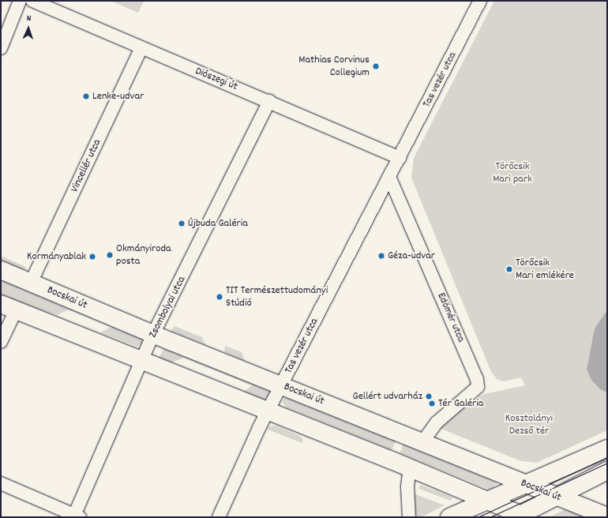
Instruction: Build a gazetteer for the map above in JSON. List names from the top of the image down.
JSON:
{
  "streets": {
    "main road": ["Bocskai út"],
    "street": [
      "Diószegi út",
      "Tas vezér utca",
      "Vincellér utca",
      "Zsombolyai utca",
      "Edömér utca"
    ]
  },
  "crossings": [
    ["Diószegi út", "Tas vezér utca"],
    ["Diószegi út", "Vincellér utca"],
    ["Diószegi út", "Zsombolyai utca"],
    ["Tas vezér utca", "Bocskai út"],
    ["Tas vezér utca", "Edömér utca"],
    ["Vincellér utca", "Bocskai út"],
    ["Bocskai út", "Zsombolyai utca"],
    ["Bocskai út", "Edömér utca"]
  ],
  "parks": ["Törőcsik Mari park", "Kosztolányi Dezső tér"],
  "places": [
    "Mathias Corvinus Collegium",
    "Lenke-udvar",
    "Újbuda Galéria",
    "Okmányiroda posta",
    "Géza-udvar",
    "Kormányablak",
    "Törőcsik Mari emlékére",
    "TIT Természettudományi Stúdió",
    "Gellért udvarház",
    "Tér Galéria"
  ],
  "north": "top"
}
